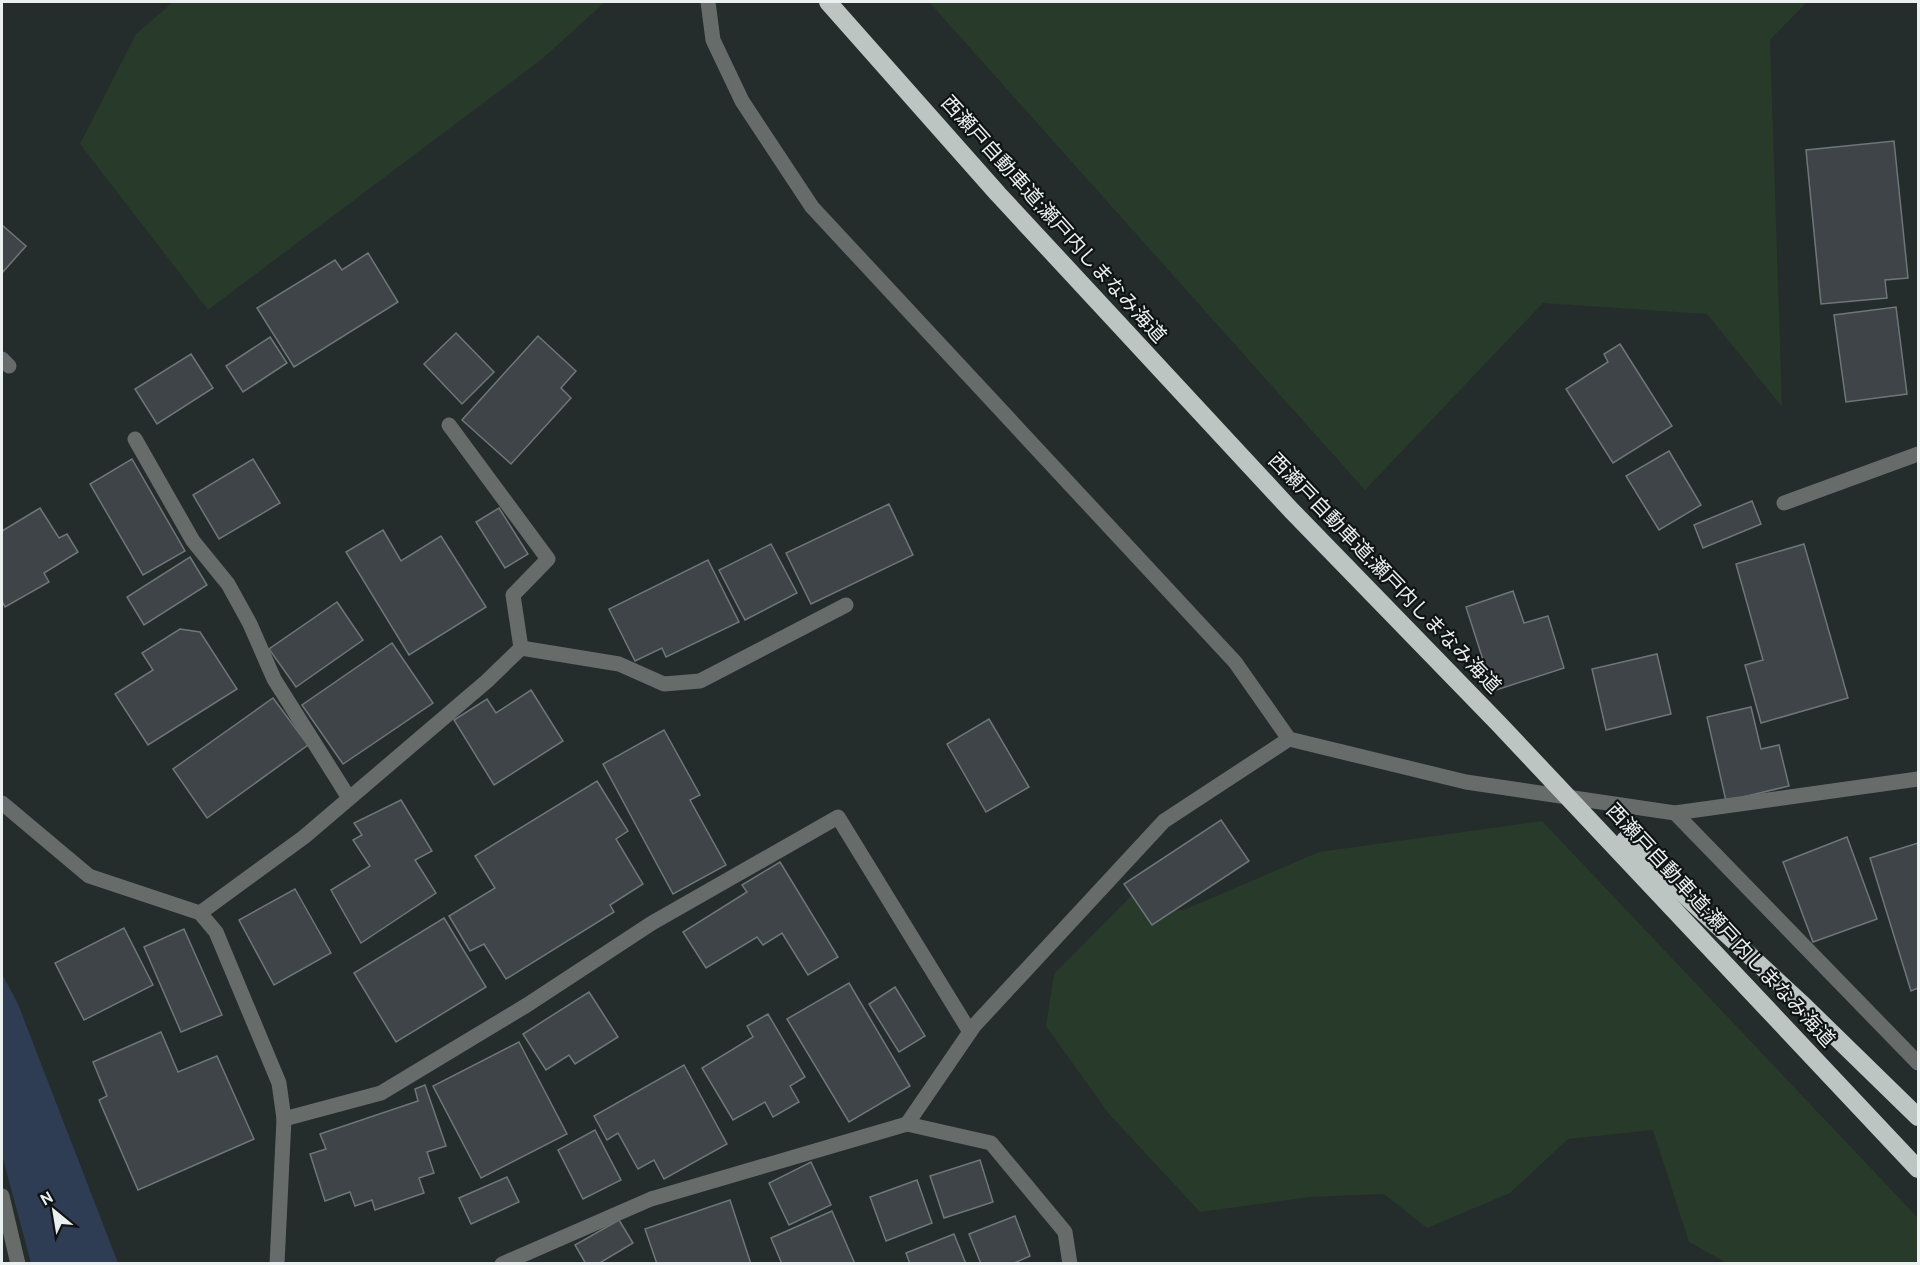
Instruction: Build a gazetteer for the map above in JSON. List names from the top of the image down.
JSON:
{
  "streets": {
    "highway": ["西瀬戸自動車道;瀬戸内しまなみ海道"]
  },
  "north": "top left"
}
